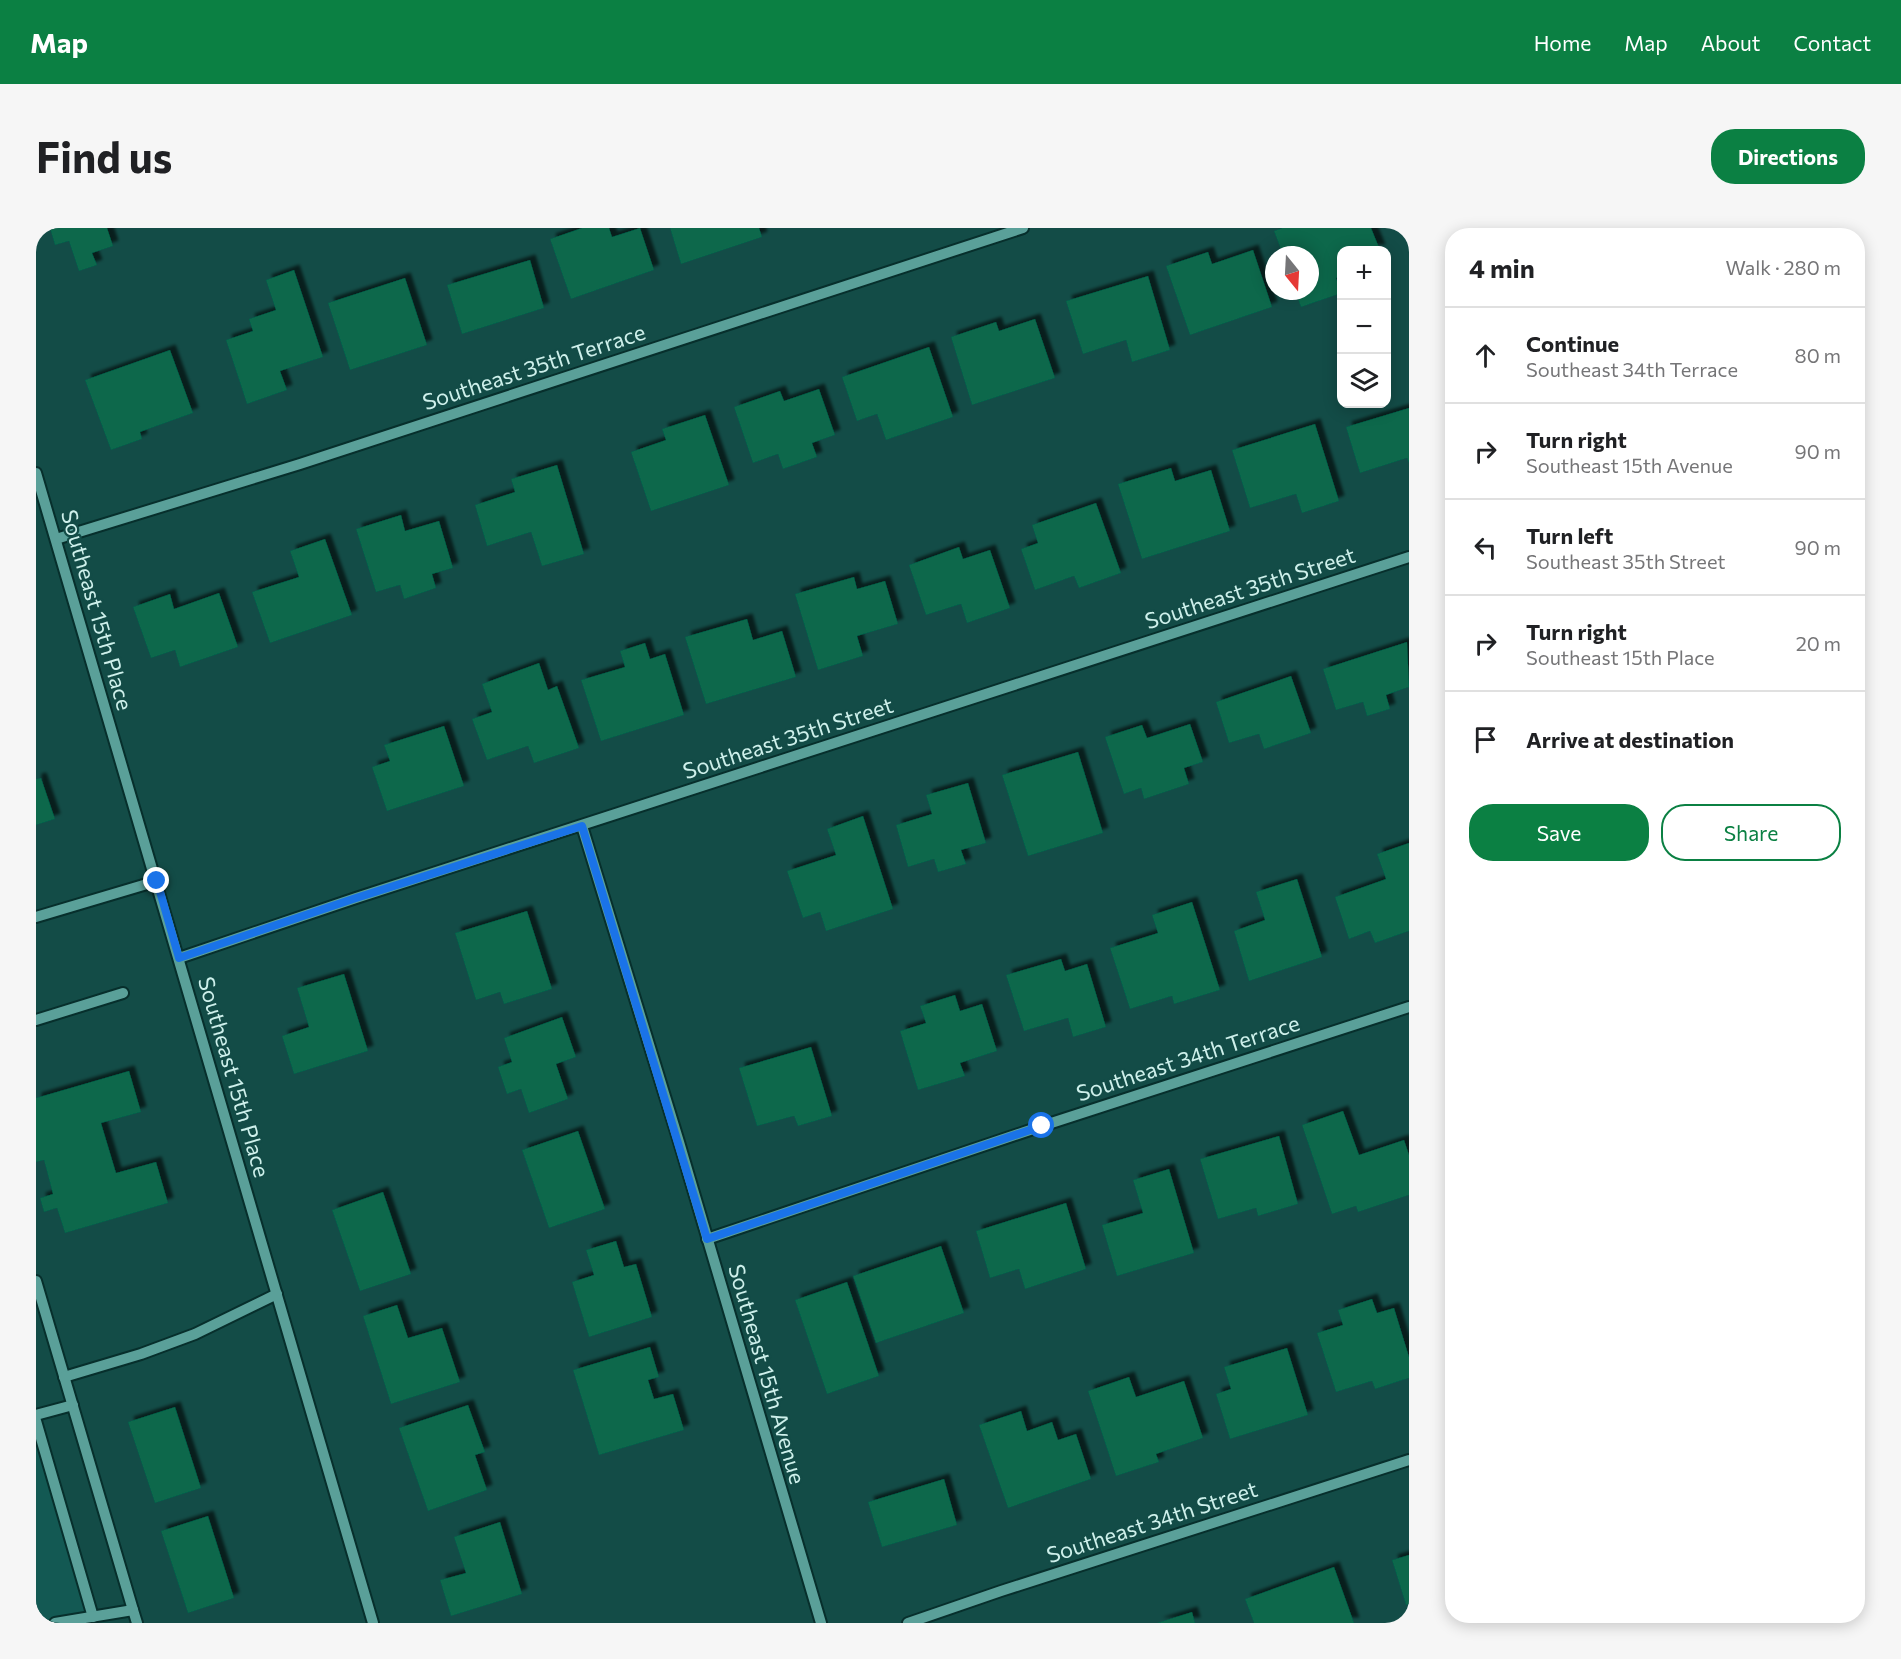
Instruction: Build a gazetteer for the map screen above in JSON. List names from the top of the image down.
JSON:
{
  "streets": {
    "street": [
      "Southeast 35th Terrace",
      "Southeast 35th Street",
      "Southeast 15th Place",
      "Southeast 34th Terrace",
      "Southeast 15th Avenue",
      "Southeast 34th Street"
    ]
  },
  "crossings": [
    ["Southeast 35th Terrace", "Southeast 15th Place"],
    ["Southeast 35th Street", "Southeast 15th Place"],
    ["Southeast 35th Street", "Southeast 15th Avenue"],
    ["Southeast 34th Terrace", "Southeast 15th Avenue"]
  ],
  "north": "bottom",
  "page": {
    "header": "Map",
    "nav": [
      "Home",
      "Map",
      "About",
      "Contact"
    ],
    "buttons": [
      "Directions",
      ["Save", "Share"]
    ],
    "title": "Find us",
    "heading": ["4 min", "Walk · 280 m"],
    "map_buttons": ["+", "−"],
    "list": [
      ["Continue", "Southeast 34th Terrace", "80 m"],
      ["Turn right", "Southeast 15th Avenue", "90 m"],
      ["Turn left", "Southeast 35th Street", "90 m"],
      ["Turn right", "Southeast 15th Place", "20 m"],
      "Arrive at destination"
    ]
  }
}
